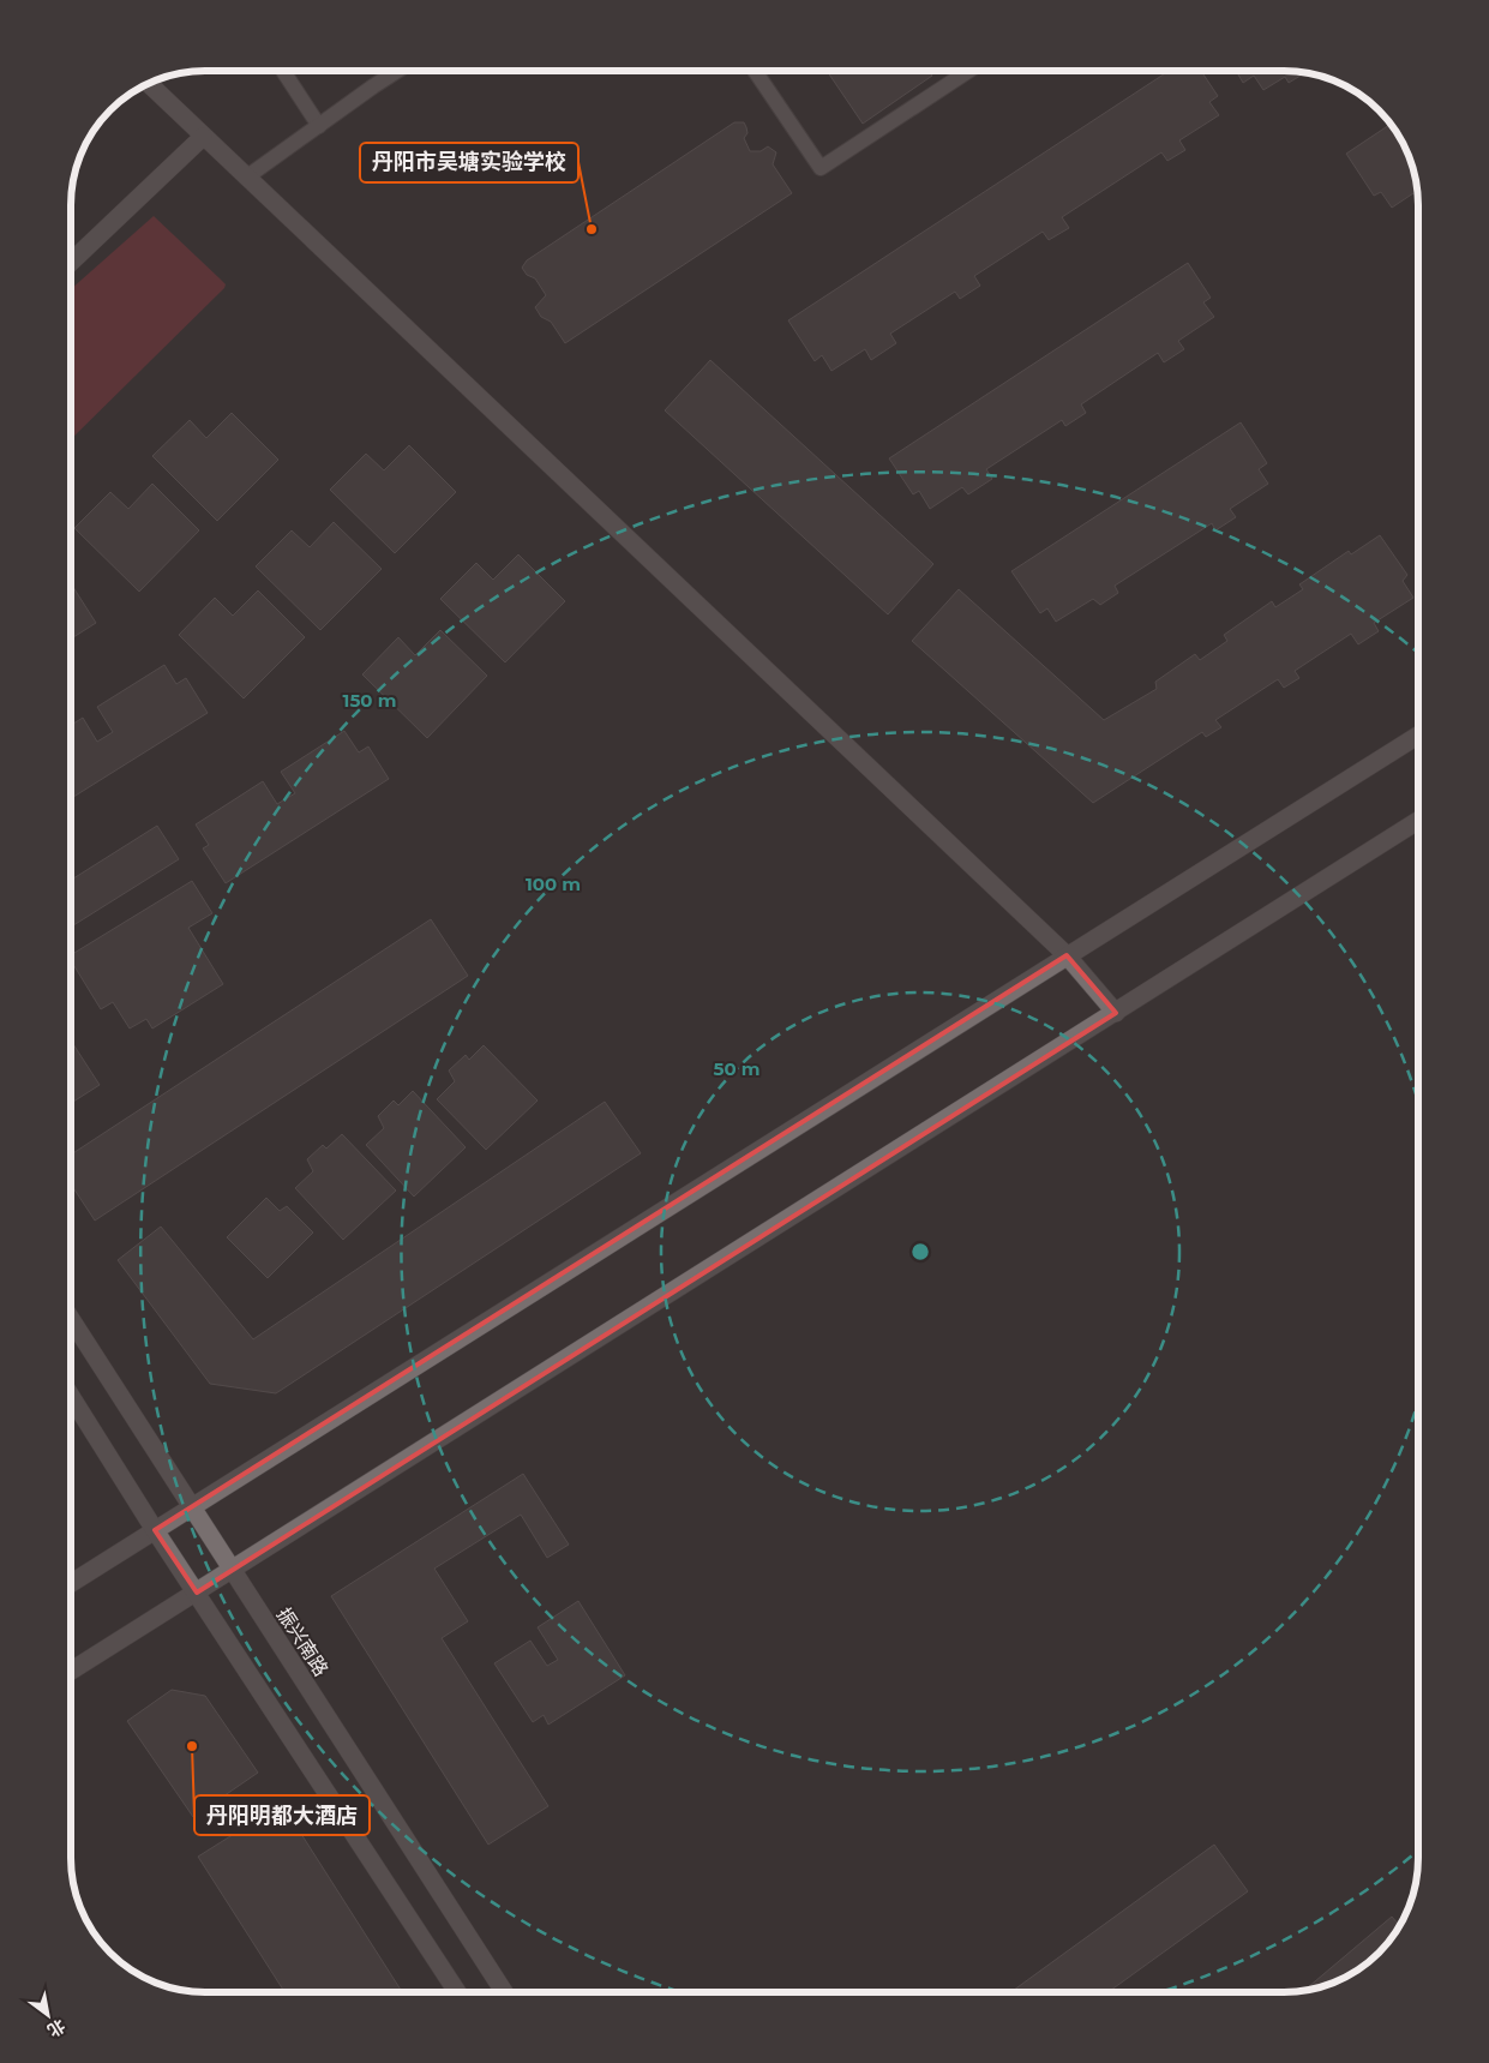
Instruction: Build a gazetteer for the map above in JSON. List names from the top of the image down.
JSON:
{
  "streets": {
    "street": ["振兴南路"]
  },
  "places": ["丹阳市吴塘实验学校", "丹阳明都大酒店"],
  "north": "bottom right",
  "rings": ["150 m", "100 m", "50 m"]
}
